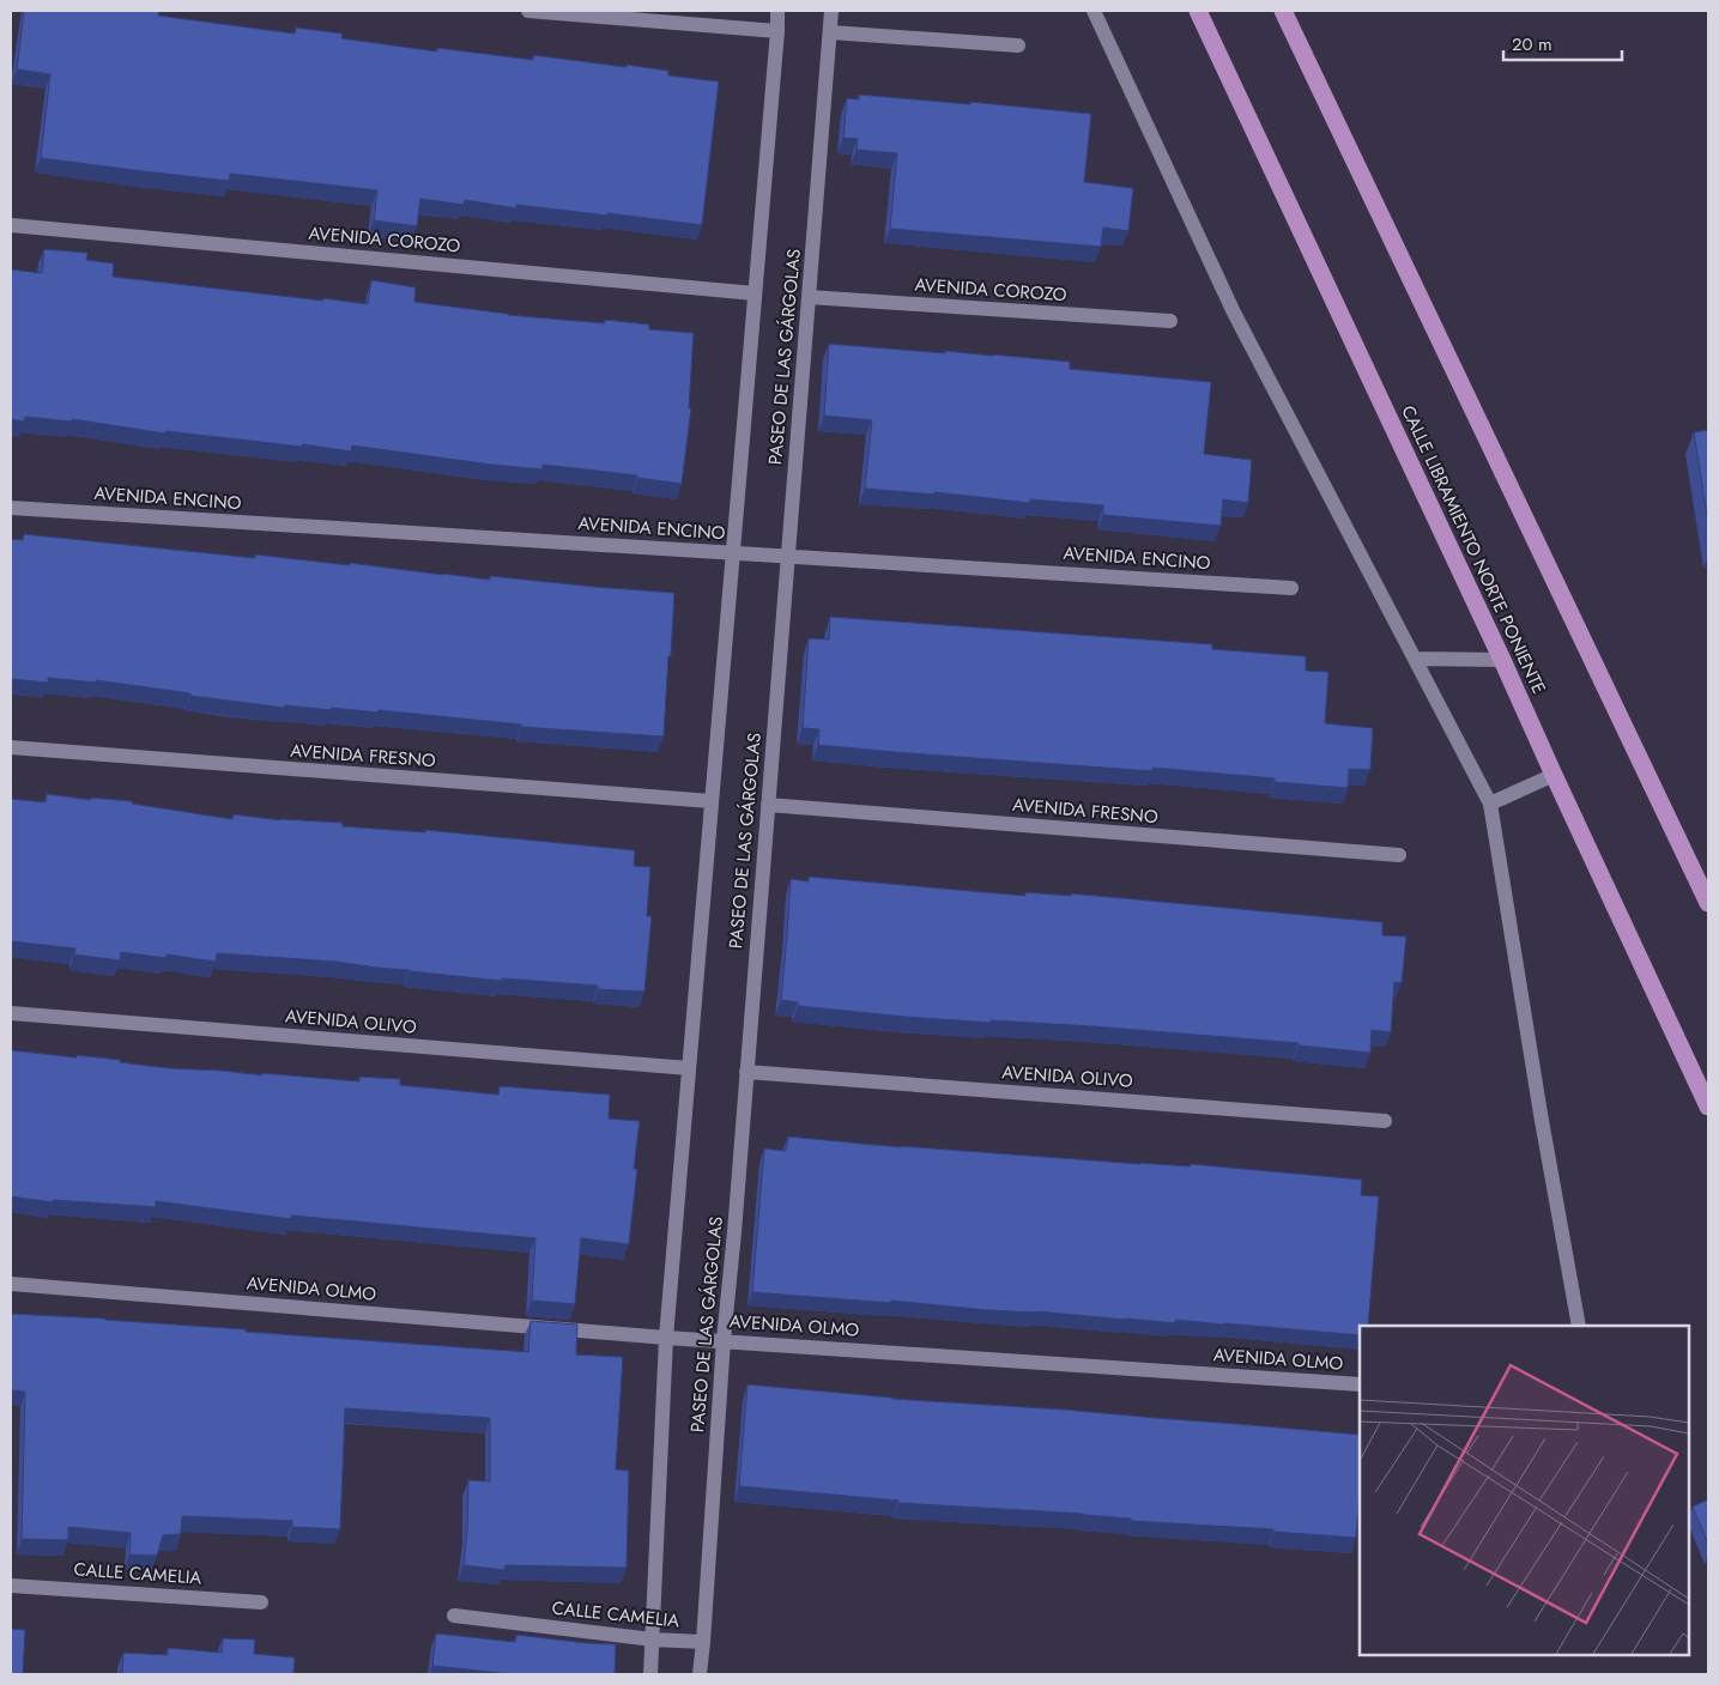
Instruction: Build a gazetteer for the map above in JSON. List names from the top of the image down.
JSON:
{
  "streets": {
    "highway": ["CALLE LIBRAMIENTO NORTE PONIENTE"],
    "street": [
      "AVENIDA COROZO",
      "PASEO DE LAS GÁRGOLAS",
      "AVENIDA ENCINO",
      "AVENIDA FRESNO",
      "AVENIDA OLIVO",
      "AVENIDA OLMO",
      "CALLE CAMELIA"
    ]
  },
  "crossings": [
    ["AVENIDA COROZO", "PASEO DE LAS GÁRGOLAS"],
    ["PASEO DE LAS GÁRGOLAS", "AVENIDA ENCINO"],
    ["PASEO DE LAS GÁRGOLAS", "AVENIDA FRESNO"],
    ["PASEO DE LAS GÁRGOLAS", "AVENIDA OLIVO"],
    ["PASEO DE LAS GÁRGOLAS", "AVENIDA OLMO"],
    ["PASEO DE LAS GÁRGOLAS", "CALLE CAMELIA"]
  ],
  "scale_bar": "20 m"
}
